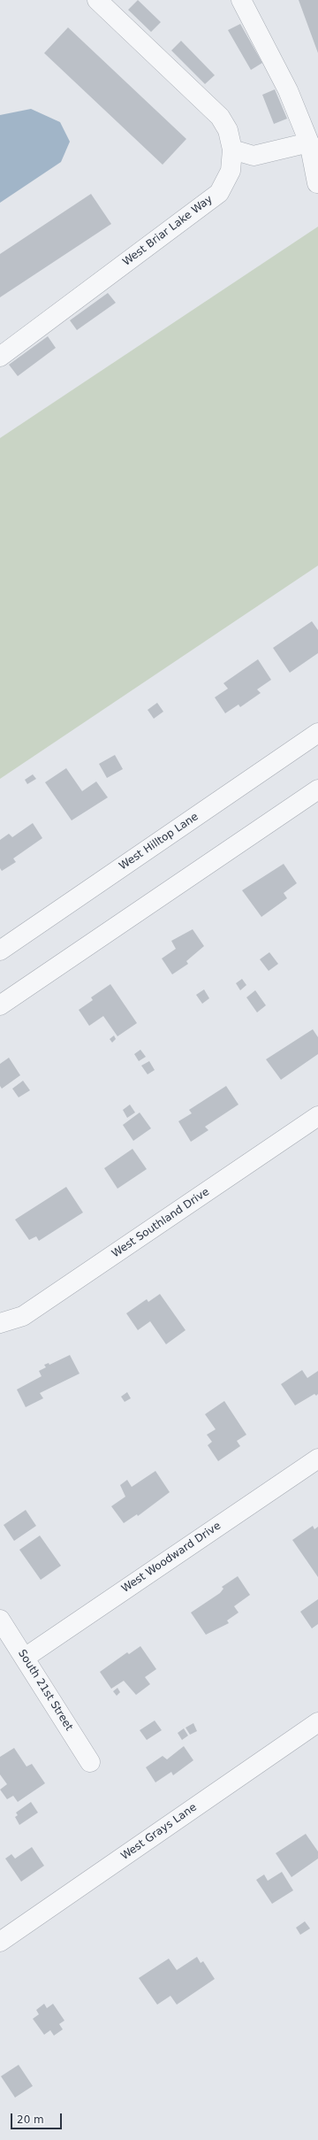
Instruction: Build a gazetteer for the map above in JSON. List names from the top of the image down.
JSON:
{
  "streets": {
    "street": [
      "West Briar Lake Way",
      "West Hilltop Lane",
      "West Southland Drive",
      "West Woodward Drive",
      "South 21st Street",
      "West Grays Lane"
    ]
  },
  "crossings": [
    ["West Woodward Drive", "South 21st Street"]
  ],
  "scale_bar": "20 m"
}
